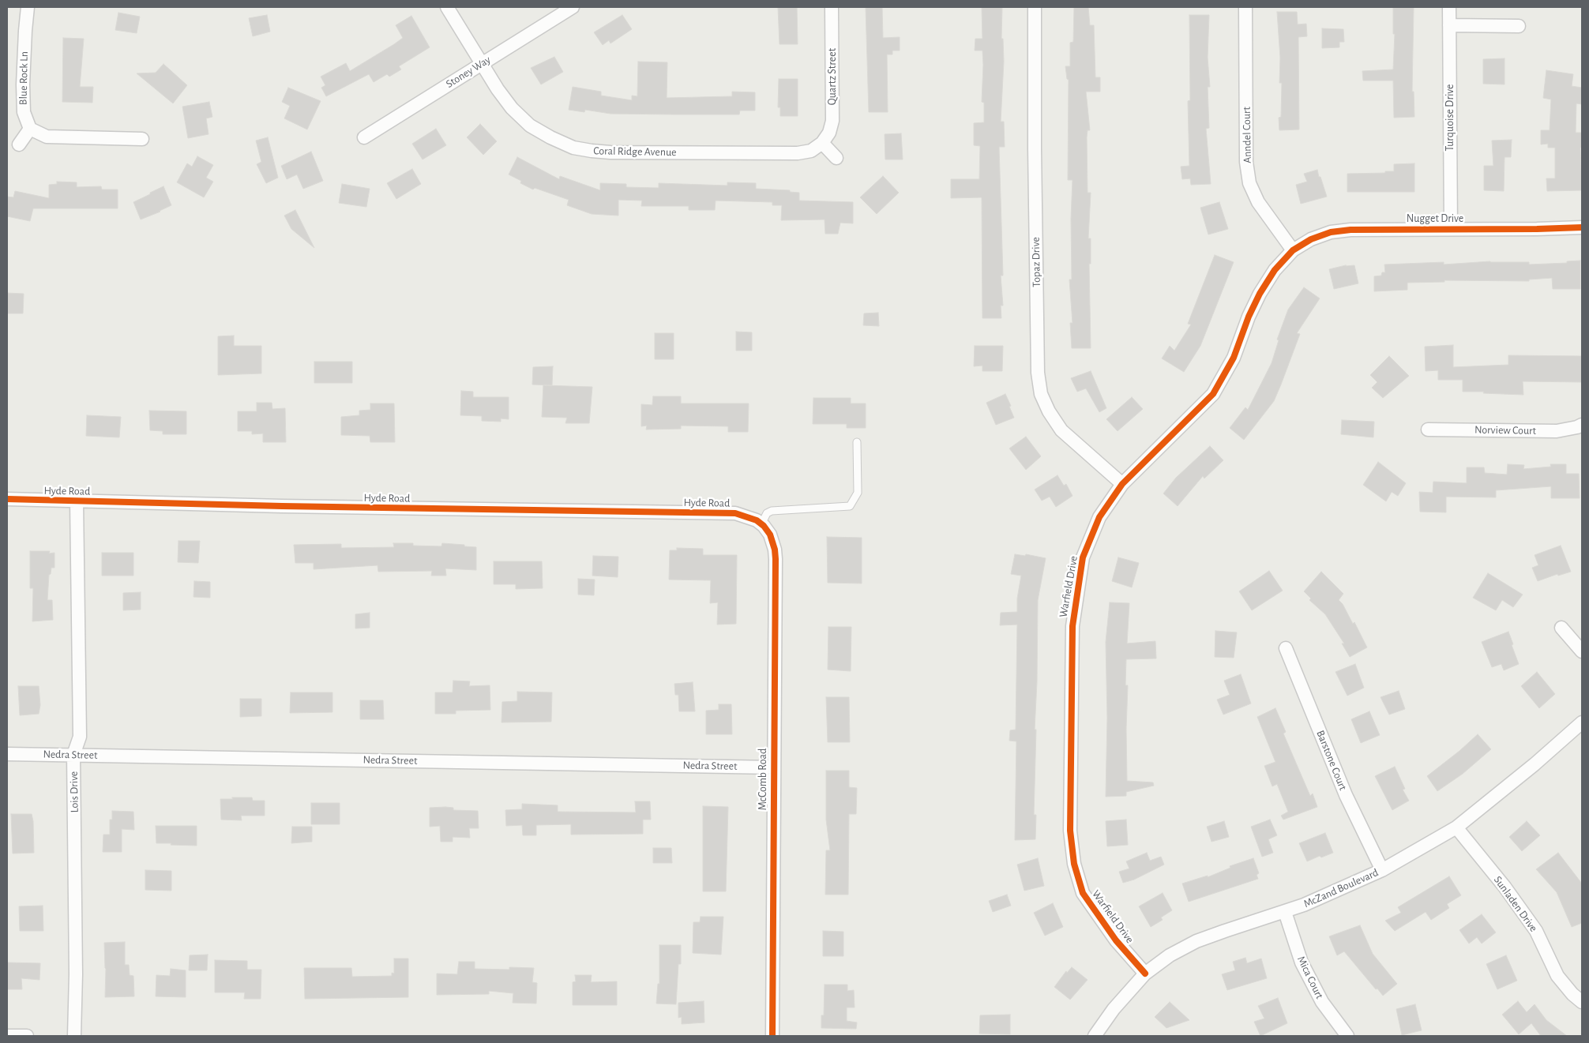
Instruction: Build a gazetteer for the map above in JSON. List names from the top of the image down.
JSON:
{
  "streets": {
    "street": [
      "Stoney Way",
      "Quartz Street",
      "Blue Rock Ln",
      "Turquoise Drive",
      "Anndel Court",
      "Coral Ridge Avenue",
      "Nugget Drive",
      "Topaz Drive",
      "Norview Court",
      "Hyde Road",
      "Warfield Drive",
      "Nedra Street",
      "Barstone Court",
      "McComb Road",
      "Lois Drive",
      "McZand Boulevard",
      "Sunladen Drive",
      "Mica Court"
    ]
  },
  "crossings": [
    ["Stoney Way", "Coral Ridge Avenue"],
    ["Quartz Street", "Coral Ridge Avenue"],
    ["Turquoise Drive", "Nugget Drive"],
    ["Anndel Court", "Nugget Drive"],
    ["Anndel Court", "Warfield Drive"],
    ["Nugget Drive", "Warfield Drive"],
    ["Topaz Drive", "Warfield Drive"],
    ["Hyde Road", "McComb Road"],
    ["Hyde Road", "Lois Drive"],
    ["Warfield Drive", "McZand Boulevard"],
    ["Nedra Street", "McComb Road"],
    ["Nedra Street", "Lois Drive"],
    ["Barstone Court", "McZand Boulevard"],
    ["McZand Boulevard", "Sunladen Drive"],
    ["McZand Boulevard", "Mica Court"]
  ]
}
